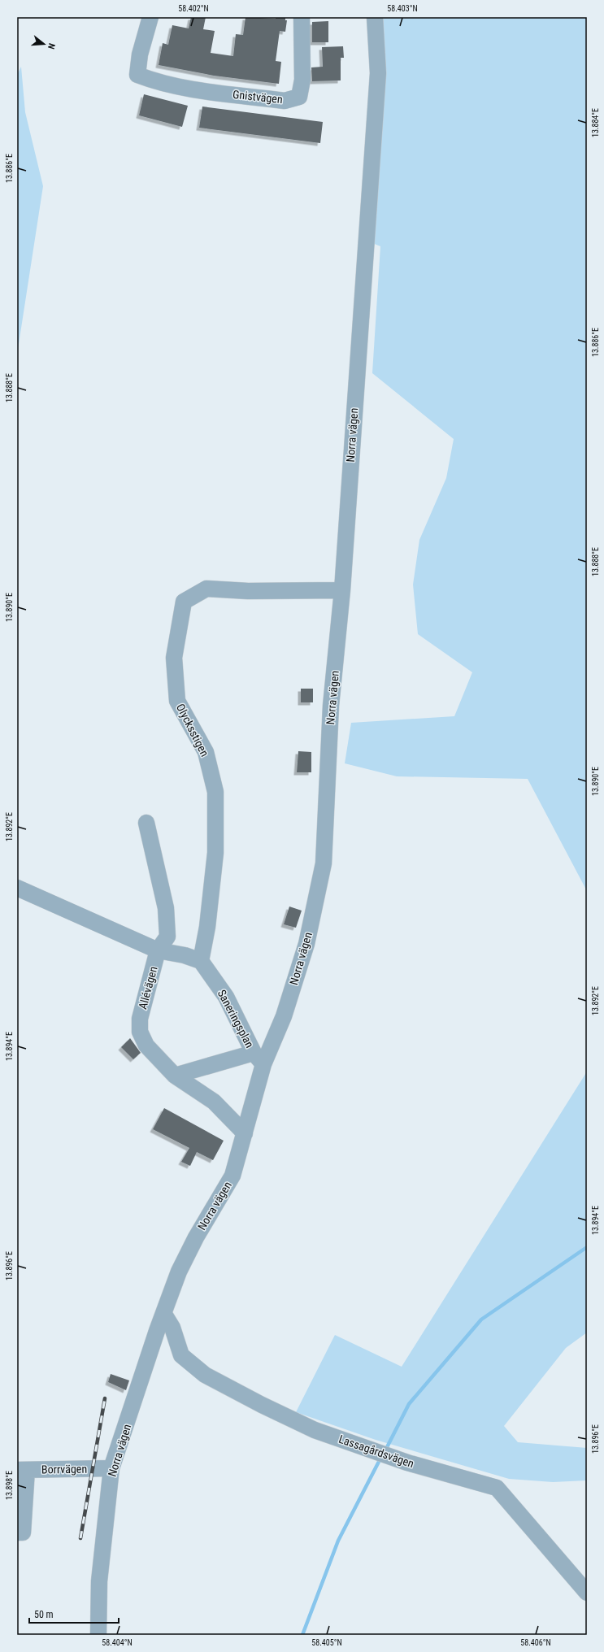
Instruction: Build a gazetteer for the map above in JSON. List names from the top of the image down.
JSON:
{
  "streets": {
    "street": [
      "Gnistvägen",
      "Norra vägen",
      "Olycksstigen",
      "Allévägen",
      "Saneringsplan",
      "Lassagårdsvägen",
      "Borrvägen"
    ]
  },
  "crossings": [
    ["Norra vägen", "Olycksstigen"],
    ["Norra vägen", "Allévägen"],
    ["Norra vägen", "Saneringsplan"],
    ["Norra vägen", "Lassagårdsvägen"],
    ["Norra vägen", "Borrvägen"],
    ["Olycksstigen", "Saneringsplan"]
  ],
  "scale_bar": "50 m",
  "north": "right",
  "coordinates": [
    "58.402°N",
    "58.403°N",
    "13.884°E",
    "13.886°E",
    "13.888°E",
    "13.890°E",
    "13.892°E",
    "13.894°E",
    "13.896°E",
    "13.898°E",
    "58.404°N",
    "58.405°N",
    "58.406°N"
  ]
}
